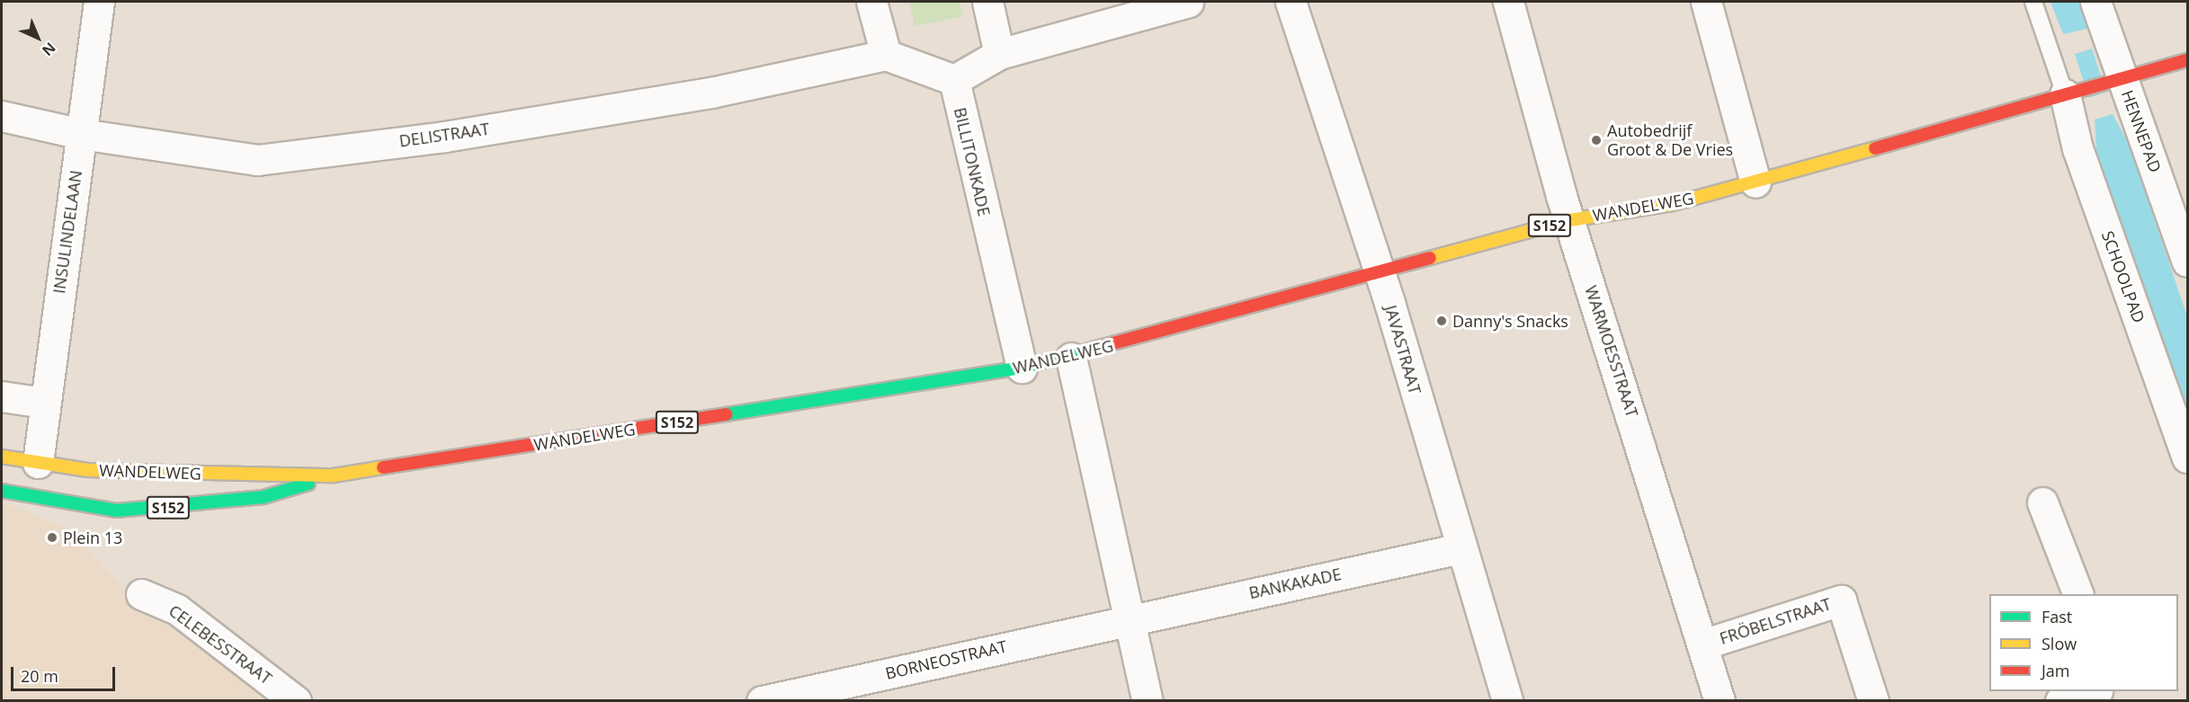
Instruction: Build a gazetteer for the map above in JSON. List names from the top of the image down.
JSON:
{
  "streets": {
    "main road": ["WANDELWEG", "S152"],
    "street": [
      "HENNEPAD",
      "DELISTRAAT",
      "BILLITONKADE",
      "INSULINDELAAN",
      "SCHOOLPAD",
      "JAVASTRAAT",
      "WARMOESSTRAAT",
      "BANKAKADE",
      "FRÖBELSTRAAT",
      "CELEBESSTRAAT",
      "BORNEOSTRAAT"
    ]
  },
  "crossings": [
    ["HENNEPAD", "WANDELWEG"],
    ["DELISTRAAT", "INSULINDELAAN"],
    ["BILLITONKADE", "WANDELWEG"],
    ["WANDELWEG", "S152"],
    ["WANDELWEG", "INSULINDELAAN"],
    ["WANDELWEG", "SCHOOLPAD"],
    ["WANDELWEG", "JAVASTRAAT"],
    ["WANDELWEG", "WARMOESSTRAAT"],
    ["S152", "INSULINDELAAN"],
    ["JAVASTRAAT", "BANKAKADE"],
    ["WARMOESSTRAAT", "FRÖBELSTRAAT"],
    ["BANKAKADE", "BORNEOSTRAAT"]
  ],
  "places": ["Autobedrijf Groot & De Vries", "Danny's Snacks", "Plein 13"],
  "legend": ["Fast", "Slow", "Jam"],
  "scale_bar": "20 m",
  "north": "bottom right"
}
